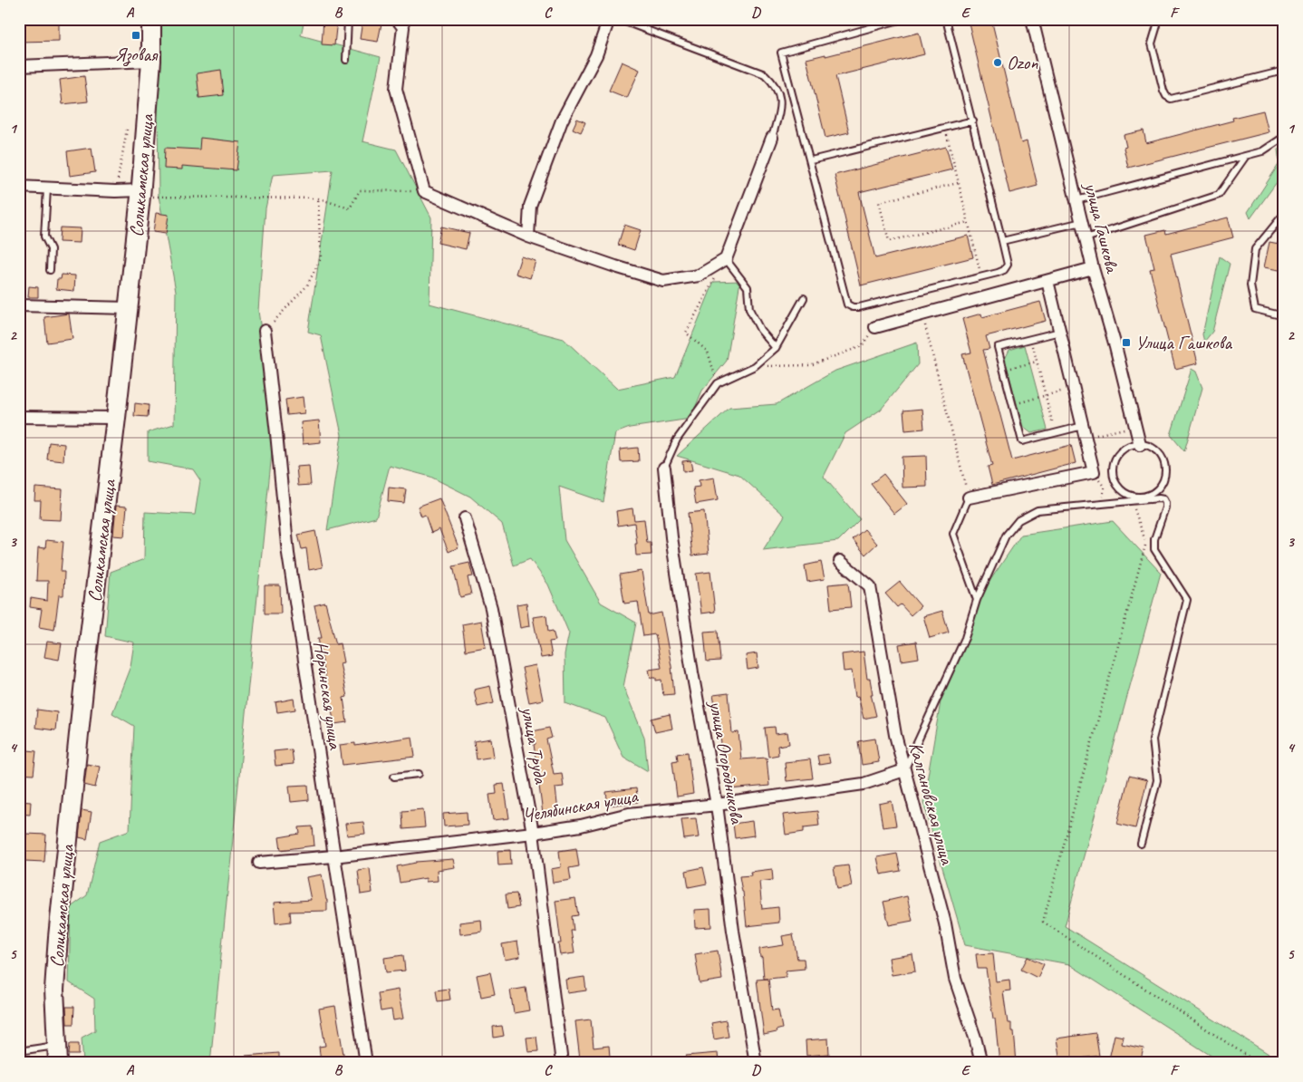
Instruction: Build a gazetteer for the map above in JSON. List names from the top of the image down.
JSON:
{
  "streets": {
    "main road": ["Соликамская улица"],
    "street": [
      "улица Гашкова",
      "Норинская улица",
      "улица Труда",
      "улица Огородникова",
      "Калгановская улица",
      "Челябинская улица"
    ]
  },
  "crossings": [
    ["Норинская улица", "Челябинская улица"],
    ["улица Труда", "Челябинская улица"],
    ["улица Огородникова", "Челябинская улица"],
    ["Калгановская улица", "Челябинская улица"]
  ],
  "places": {
    "transit": ["Язовая", "Улица Гашкова"],
    "other": ["Ozon"]
  },
  "grid": {
    "columns": [
      "A",
      "B",
      "C",
      "D",
      "E",
      "F"
    ],
    "rows": [
      "1",
      "2",
      "3",
      "4",
      "5"
    ]
  }
}
